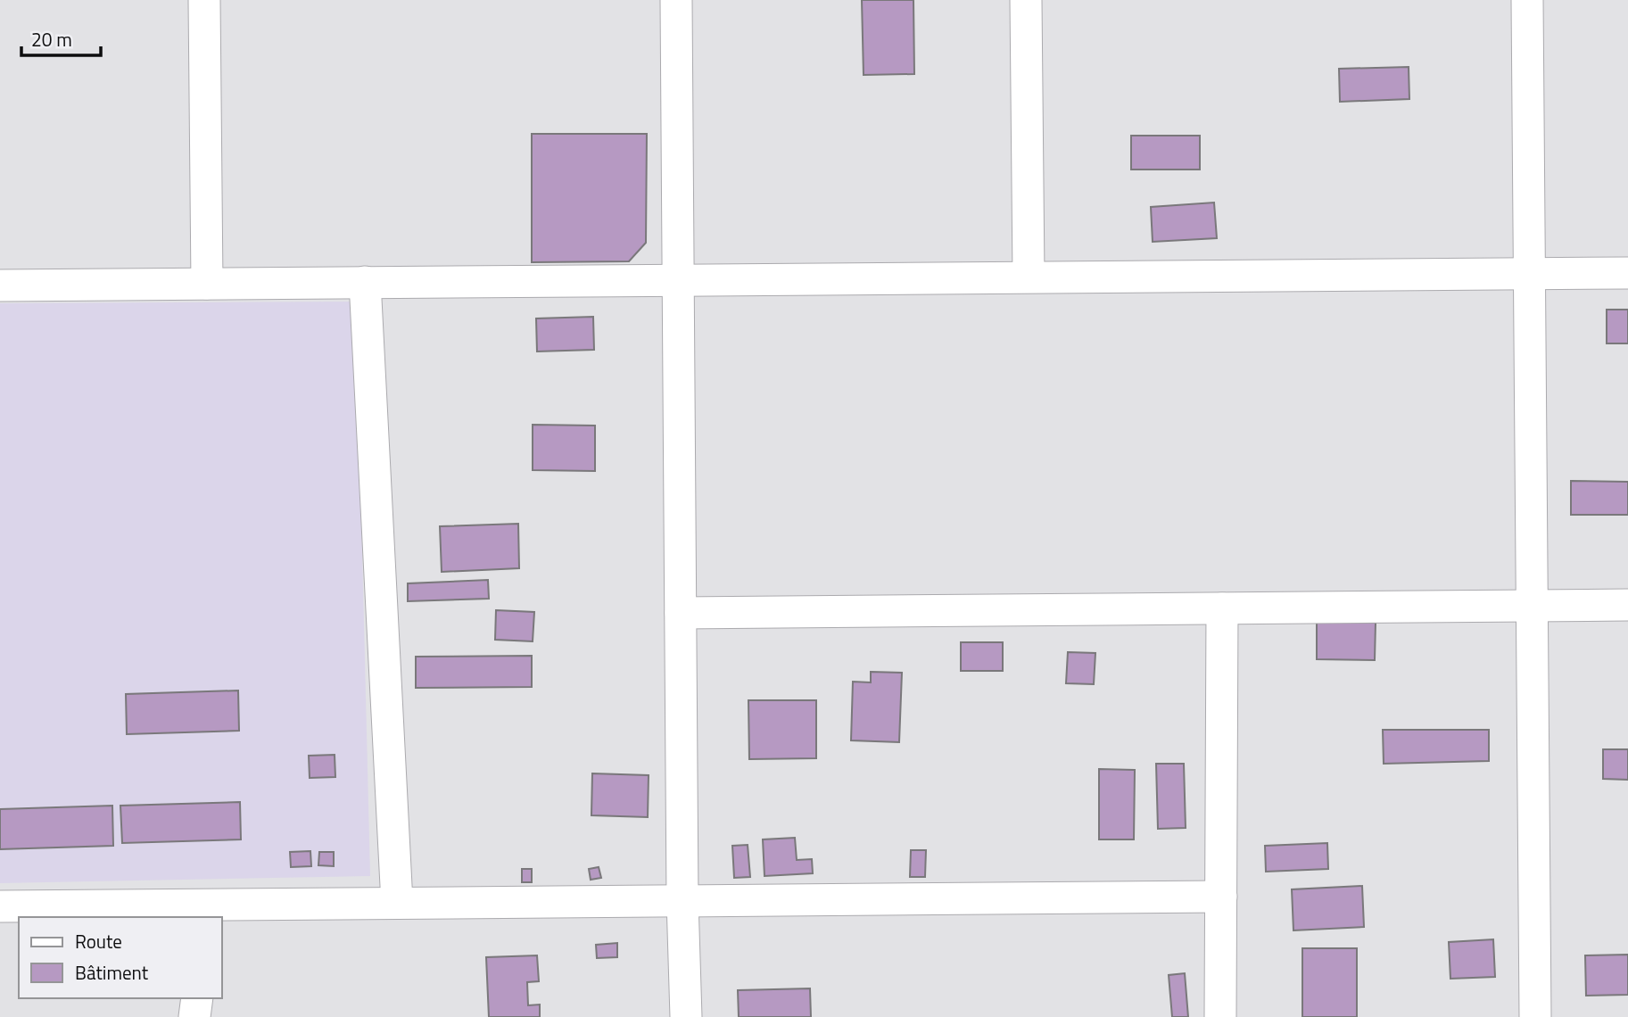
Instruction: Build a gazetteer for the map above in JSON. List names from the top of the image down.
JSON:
{
  "legend": ["Route", "Bâtiment"],
  "scale_bar": "20 m"
}
